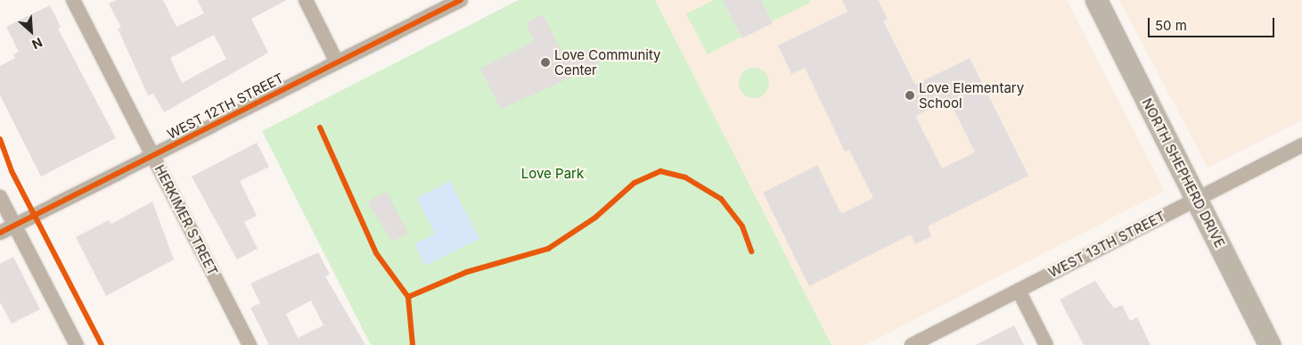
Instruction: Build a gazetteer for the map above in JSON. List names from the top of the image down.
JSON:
{
  "streets": {
    "main road": ["NORTH SHEPHERD DRIVE"],
    "street": ["WEST 12TH STREET", "HERKIMER STREET", "WEST 13TH STREET"]
  },
  "crossings": [
    ["WEST 12TH STREET", "HERKIMER STREET"],
    ["NORTH SHEPHERD DRIVE", "WEST 13TH STREET"]
  ],
  "parks": ["Love Park"],
  "places": ["Love Community Center", "Love Elementary School"],
  "scale_bar": "50 m",
  "north": "bottom right"
}
